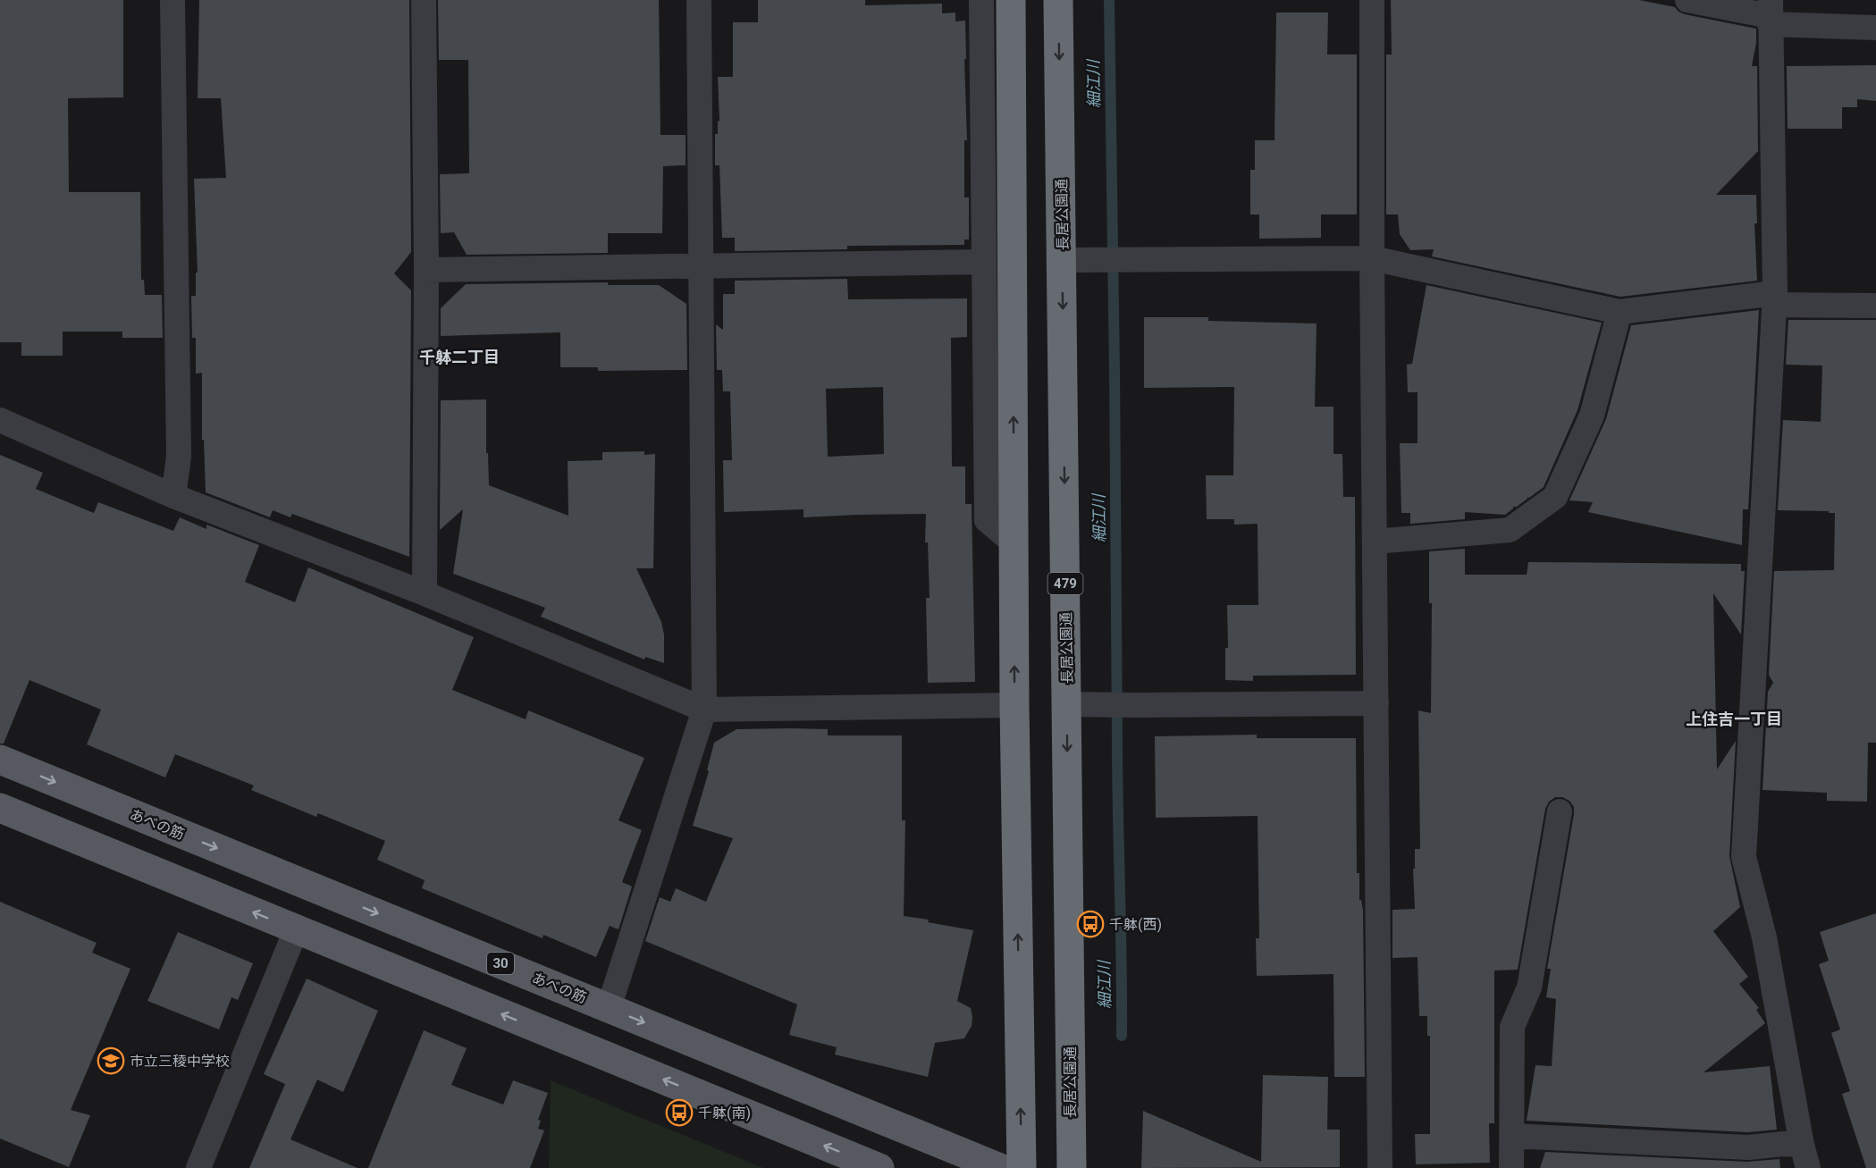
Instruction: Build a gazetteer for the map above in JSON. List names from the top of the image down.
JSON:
{
  "streets": {
    "highway": ["長居公園通", "479"],
    "main road": ["あべの筋", "30"]
  },
  "districts": ["千躰二丁目", "上住吉一丁目"],
  "water": ["細江川"],
  "places": {
    "bus stop": ["千躰(西)", "千躰(南)"],
    "school or university": ["市立三稜中学校"]
  }
}
